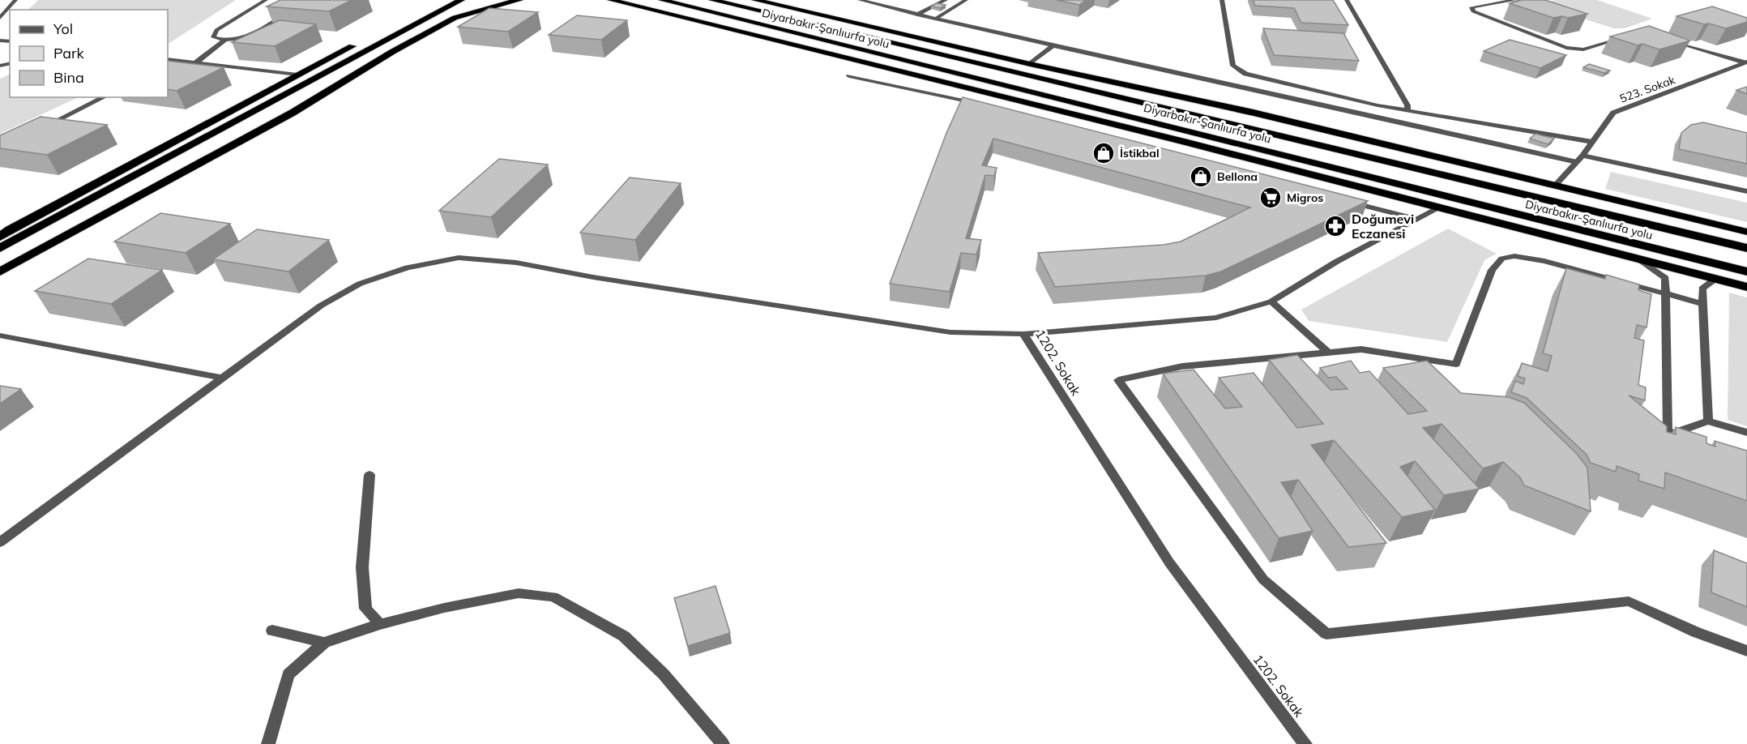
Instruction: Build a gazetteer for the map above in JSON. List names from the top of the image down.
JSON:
{
  "streets": {
    "highway": ["Diyarbakır-Şanlıurfa yolu"],
    "street": ["523. Sokak", "1202. Sokak"]
  },
  "places": {
    "shop": ["İstikbal", "Bellona"],
    "supermarket": ["Migros"],
    "pharmacy": ["Doğumevi Eczanesi"]
  },
  "legend": ["Yol", "Park", "Bina"]
}
